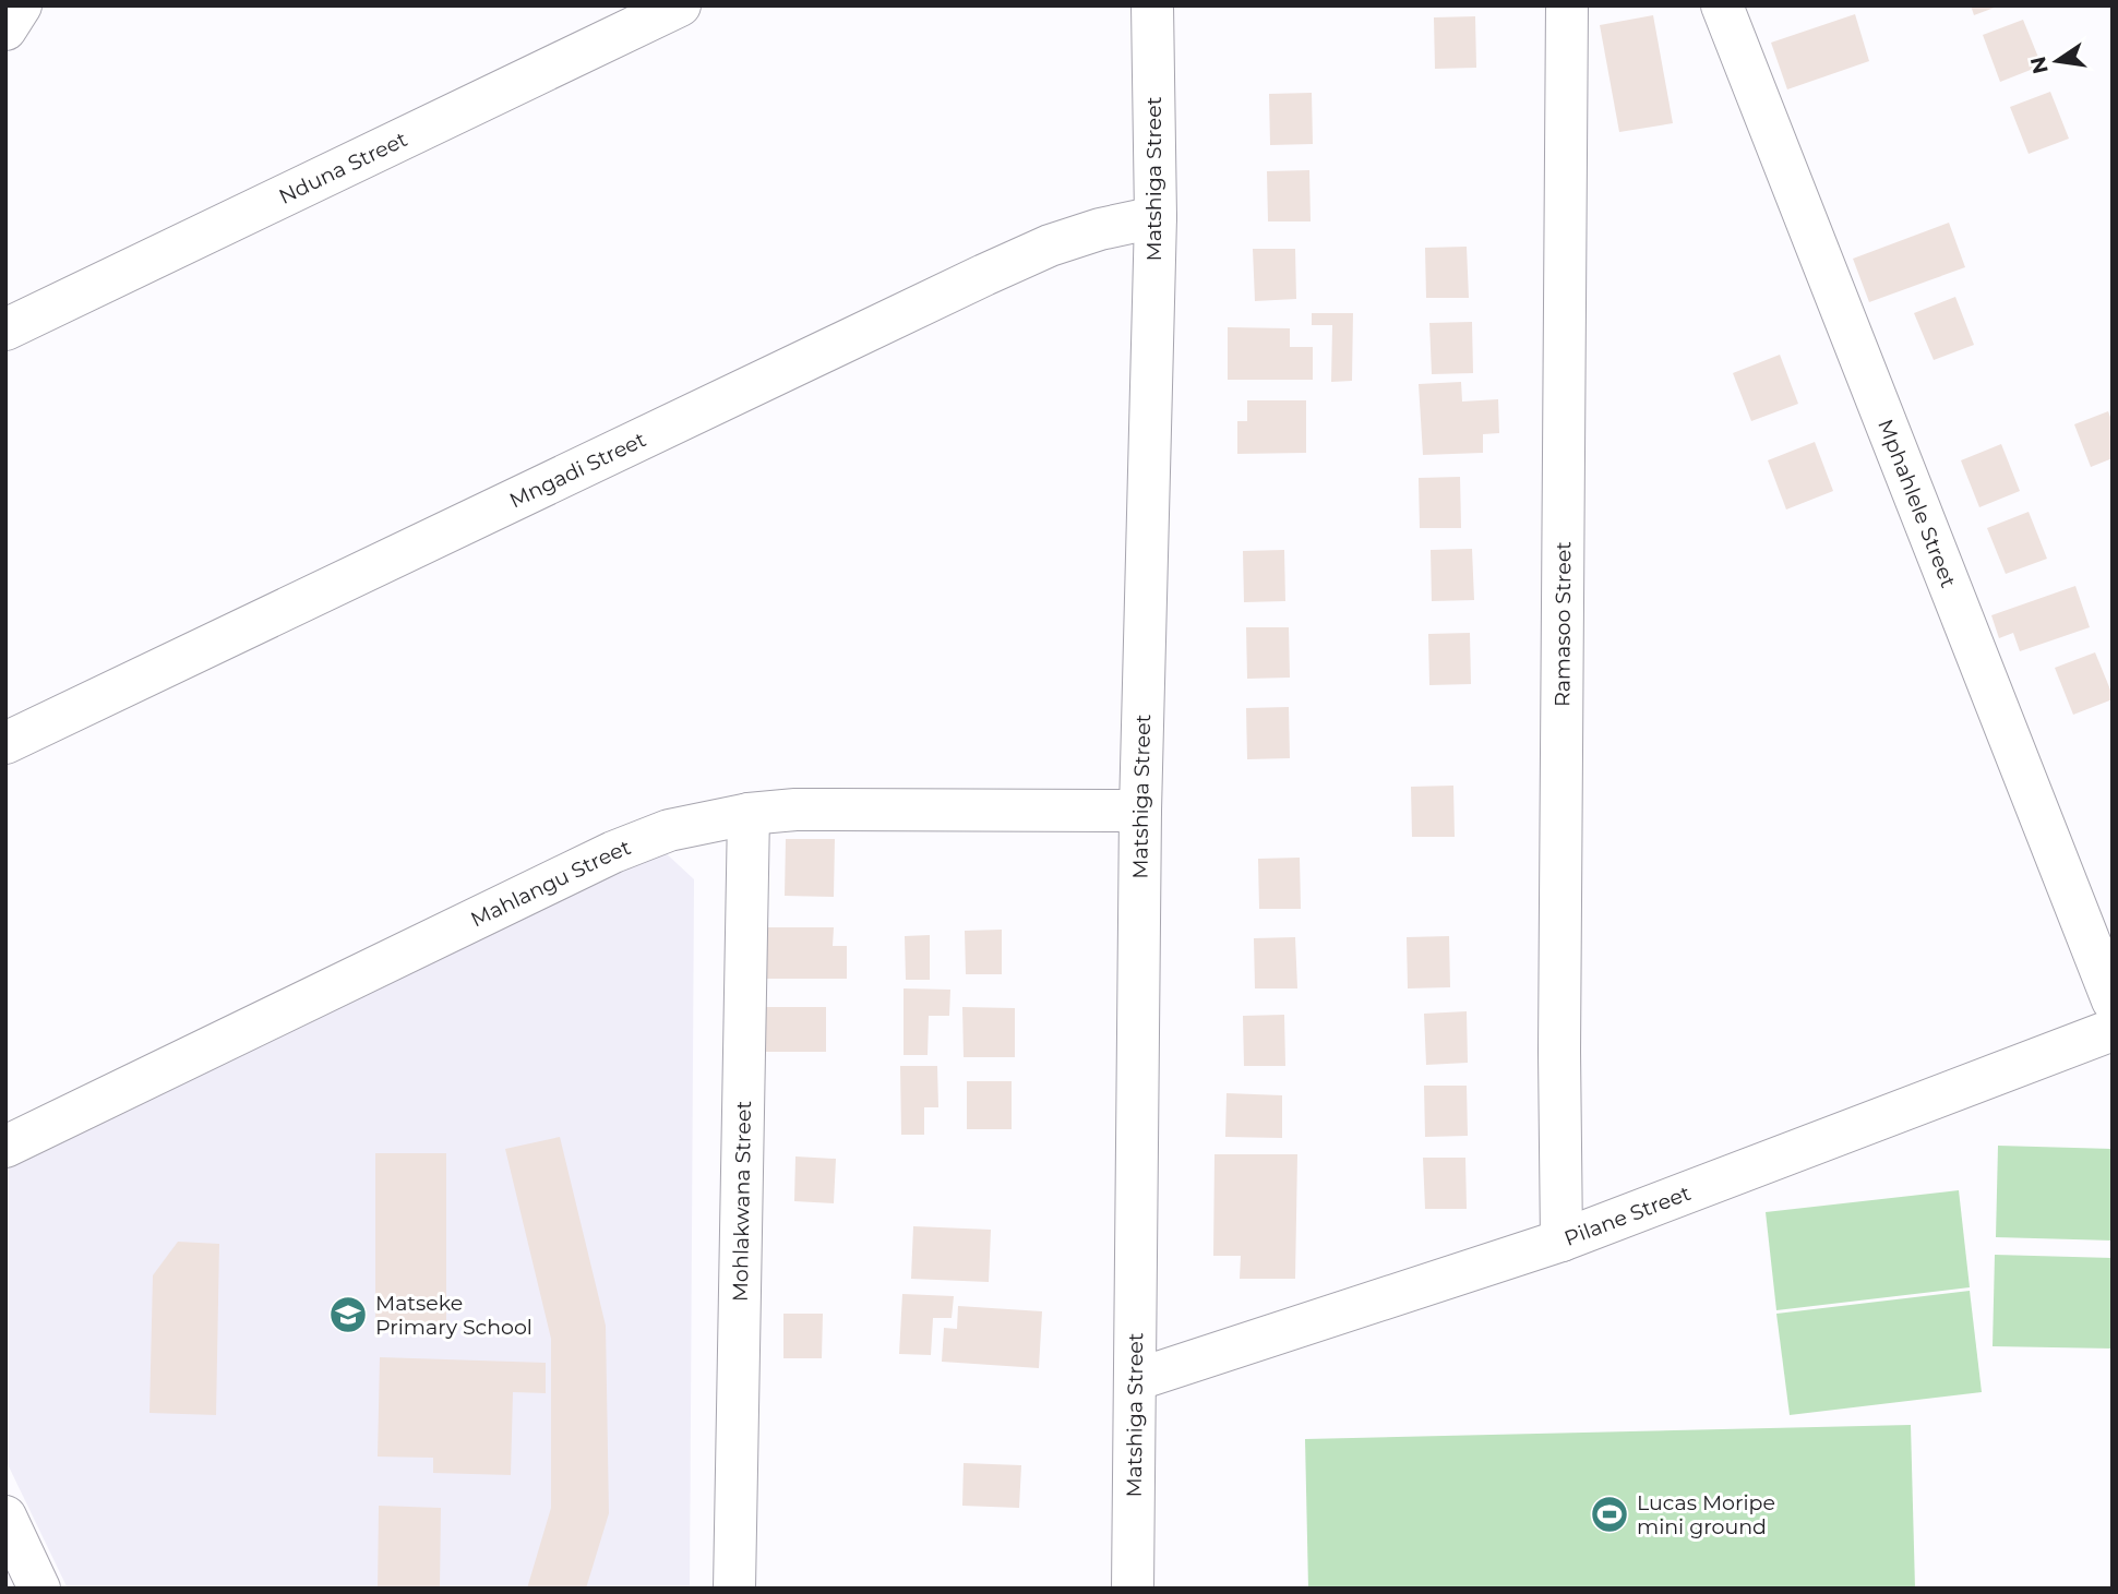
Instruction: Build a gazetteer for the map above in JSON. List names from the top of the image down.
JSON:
{
  "streets": {
    "street": [
      "Nduna Street",
      "Matshiga Street",
      "Mngadi Street",
      "Mphahlele Street",
      "Ramasoo Street",
      "Mahlangu Street",
      "Mohlakwana Street",
      "Pilane Street"
    ]
  },
  "crossings": [
    ["Matshiga Street", "Mngadi Street"],
    ["Matshiga Street", "Mahlangu Street"],
    ["Matshiga Street", "Pilane Street"],
    ["Ramasoo Street", "Pilane Street"],
    ["Mahlangu Street", "Mohlakwana Street"]
  ],
  "places": {
    "school or university": ["Matseke Primary School"],
    "sports": ["Lucas Moripe mini ground"]
  },
  "north": "left"
}
